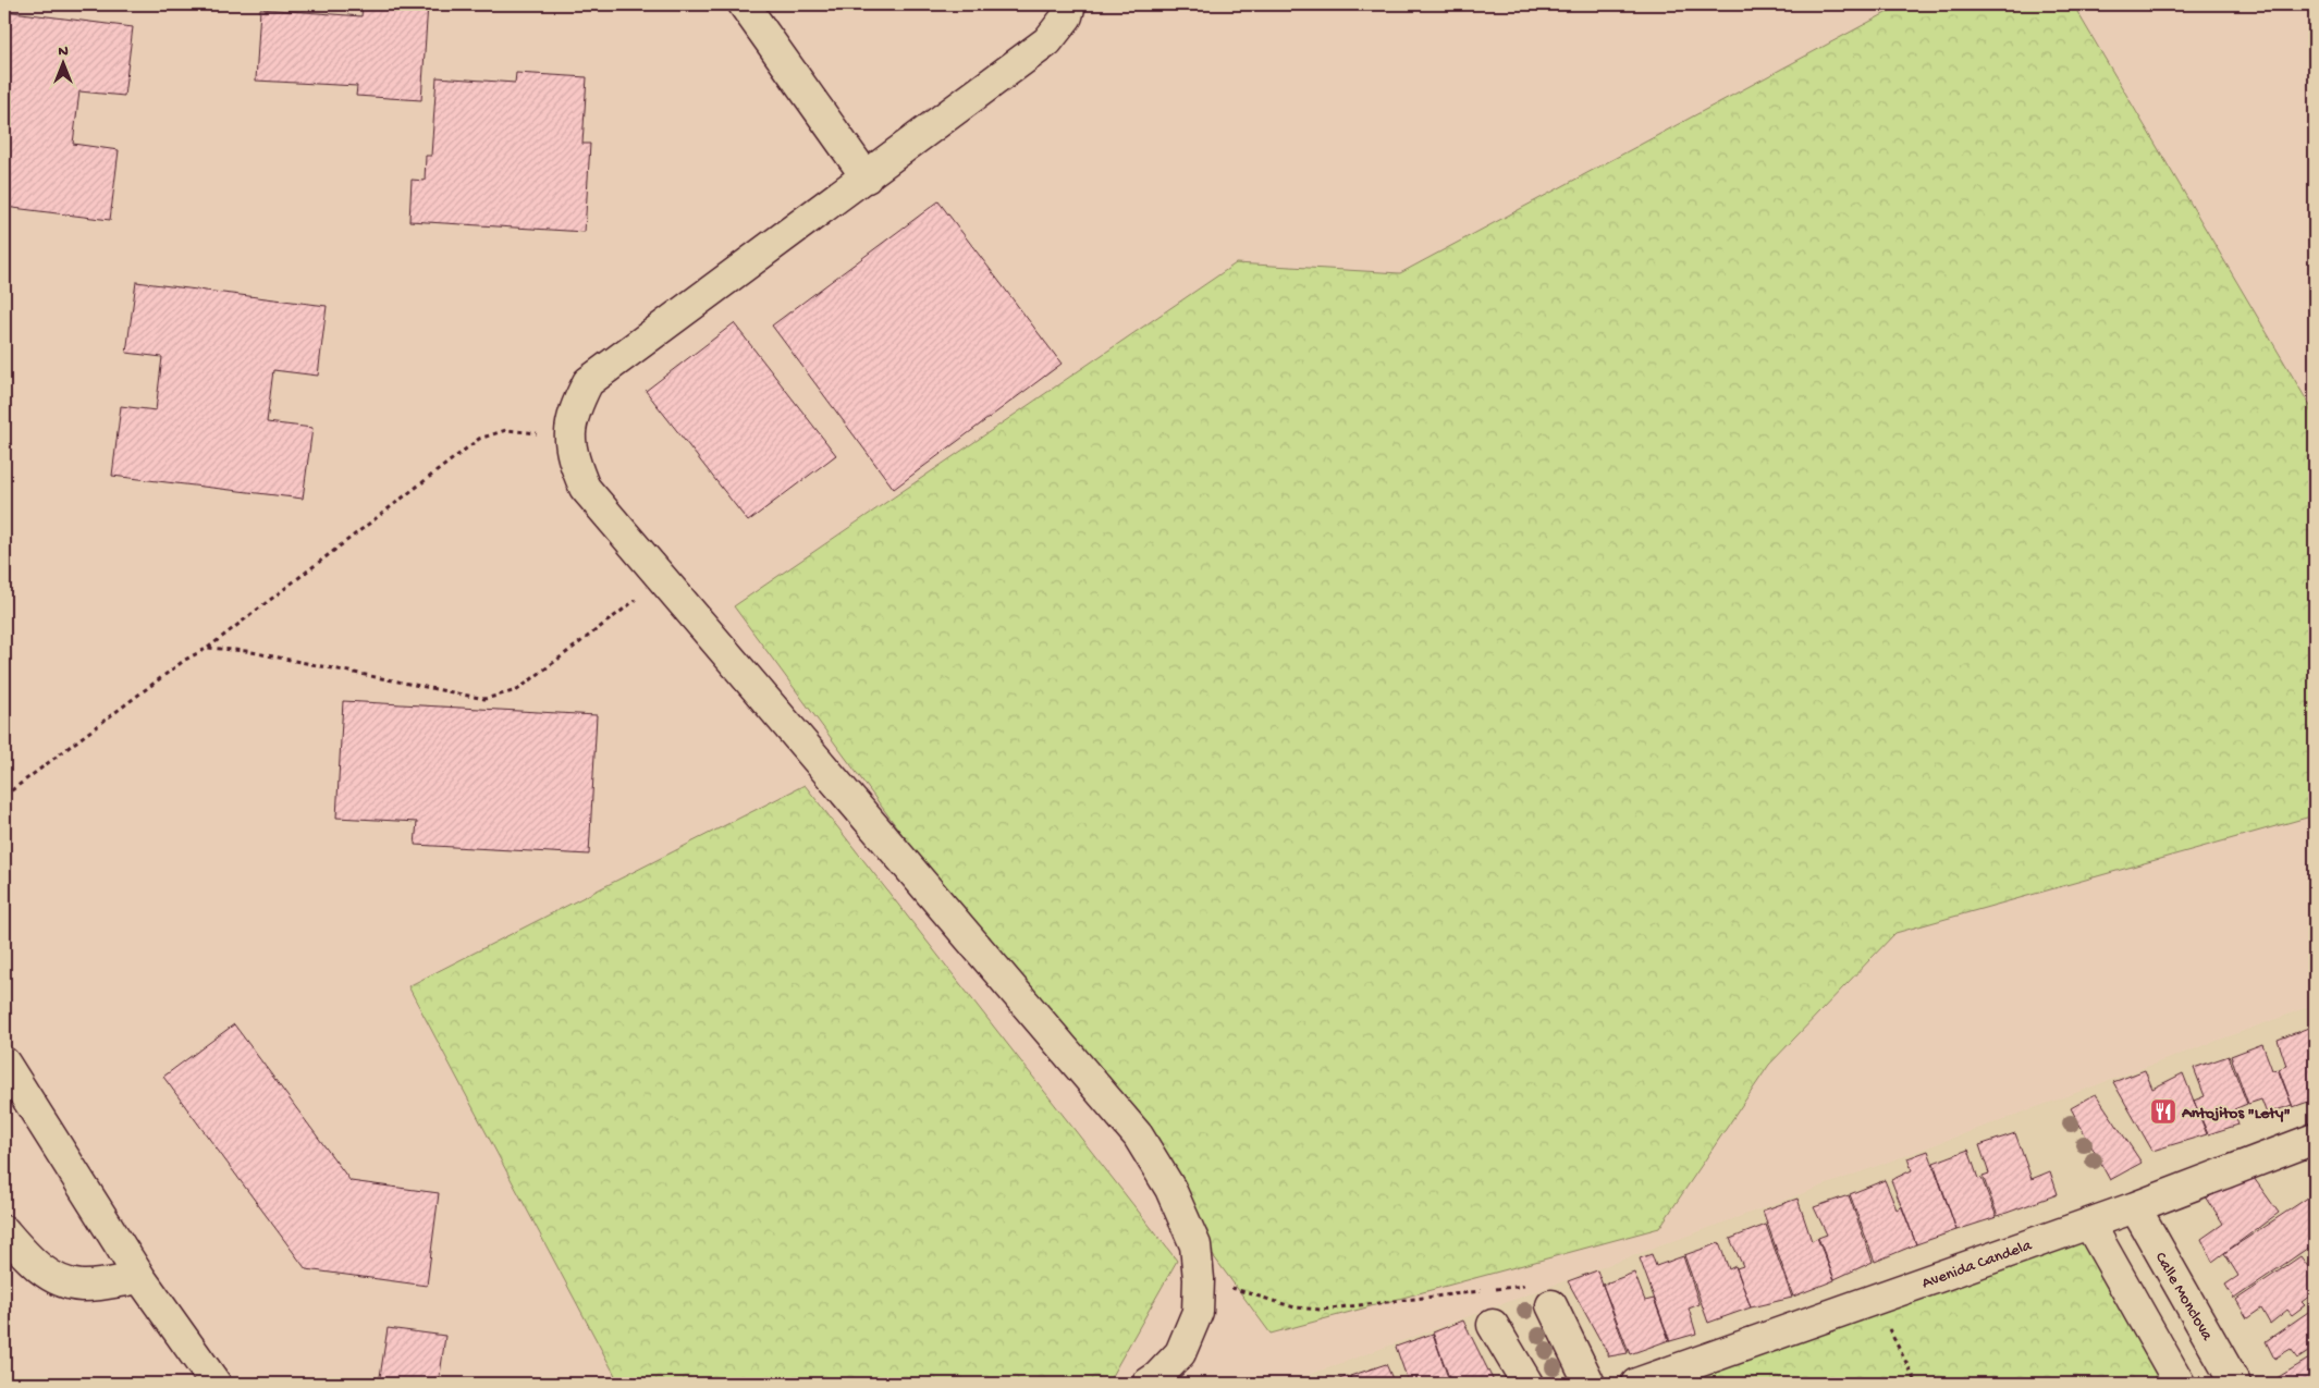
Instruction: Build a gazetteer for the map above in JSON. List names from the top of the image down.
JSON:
{
  "streets": {
    "street": ["Avenida Candela", "Calle Monclova"]
  },
  "crossings": [
    ["Avenida Candela", "Calle Monclova"]
  ],
  "places": {
    "restaurant": ["Antojitos \"Lety\""]
  },
  "north": "top"
}
